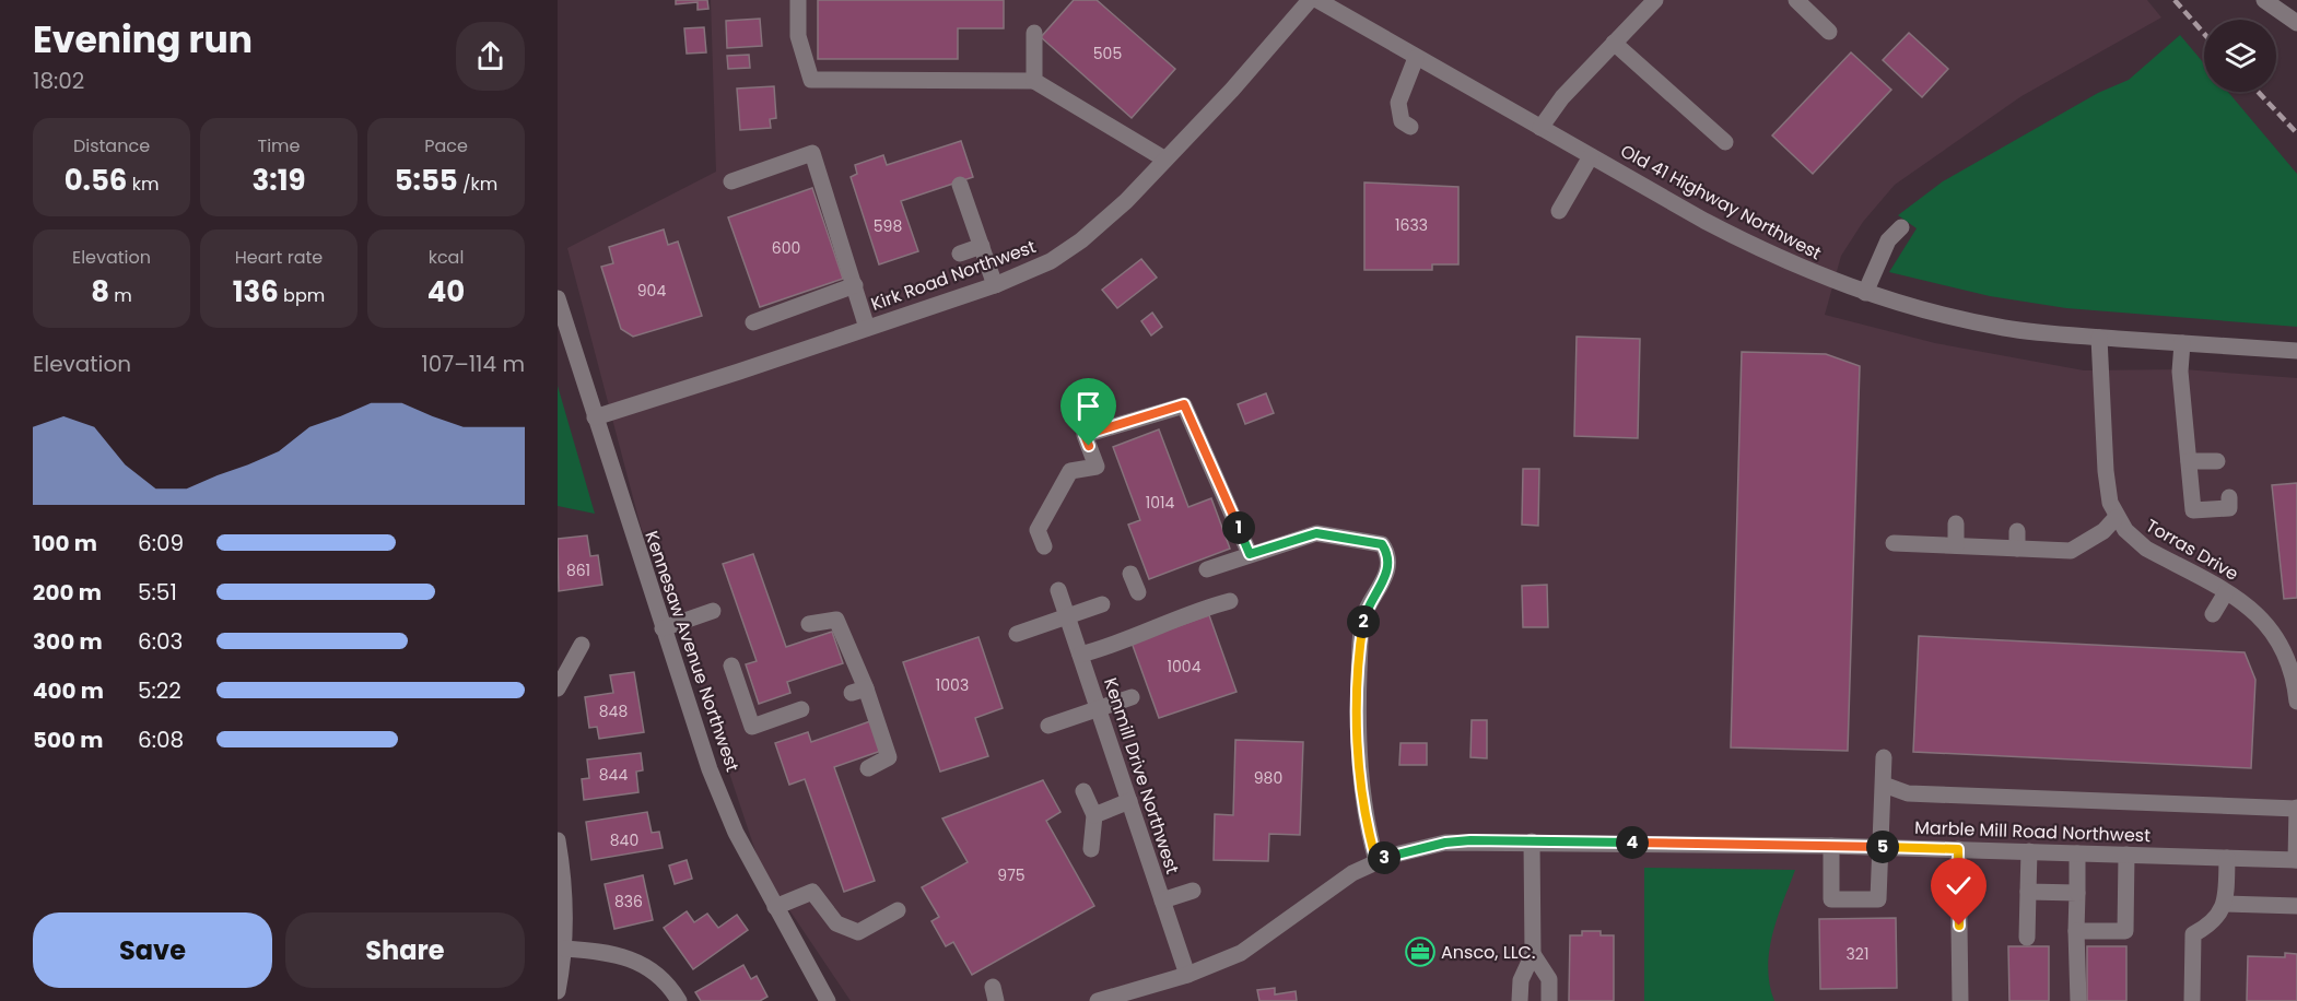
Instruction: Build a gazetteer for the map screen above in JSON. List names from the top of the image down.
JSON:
{
  "streets": {
    "street": [
      "Old 41 Highway Northwest",
      "Kirk Road Northwest",
      "Torras Drive",
      "Kennesaw Avenue Northwest",
      "Kenmill Drive Northwest",
      "Marble Mill Road Northwest"
    ]
  },
  "crossings": [
    ["Old 41 Highway Northwest", "Torras Drive"],
    ["Kirk Road Northwest", "Kennesaw Avenue Northwest"],
    ["Kenmill Drive Northwest", "Marble Mill Road Northwest"]
  ],
  "places": {
    "office": ["Ansco, LLC."]
  },
  "house_numbers": [
    "505",
    "1633",
    "598",
    "600",
    "904",
    "1014",
    "861",
    "1004",
    "1003",
    "848",
    "844",
    "980",
    "840",
    "975",
    "836",
    "321"
  ],
  "page": {
    "heading": ["Evening run", "18:02"],
    "stats": [
      ["Distance", "0.56 km"],
      ["Time", "3:19"],
      ["Pace", "5:55 /km"],
      ["Elevation", "8 m"],
      ["Heart rate", "136 bpm"],
      ["kcal", "40"]
    ],
    "chart": ["Elevation", "107–114 m"],
    "pins": [
      "1",
      "2",
      "4",
      "5",
      "3"
    ],
    "list": [
      {
        "name": "100 m",
        "note": "6:09"
      },
      {
        "name": "200 m",
        "note": "5:51"
      },
      {
        "name": "300 m",
        "note": "6:03"
      },
      {
        "name": "400 m",
        "note": "5:22"
      },
      {
        "name": "500 m",
        "note": "6:08"
      }
    ],
    "buttons": ["Save", "Share"]
  }
}
